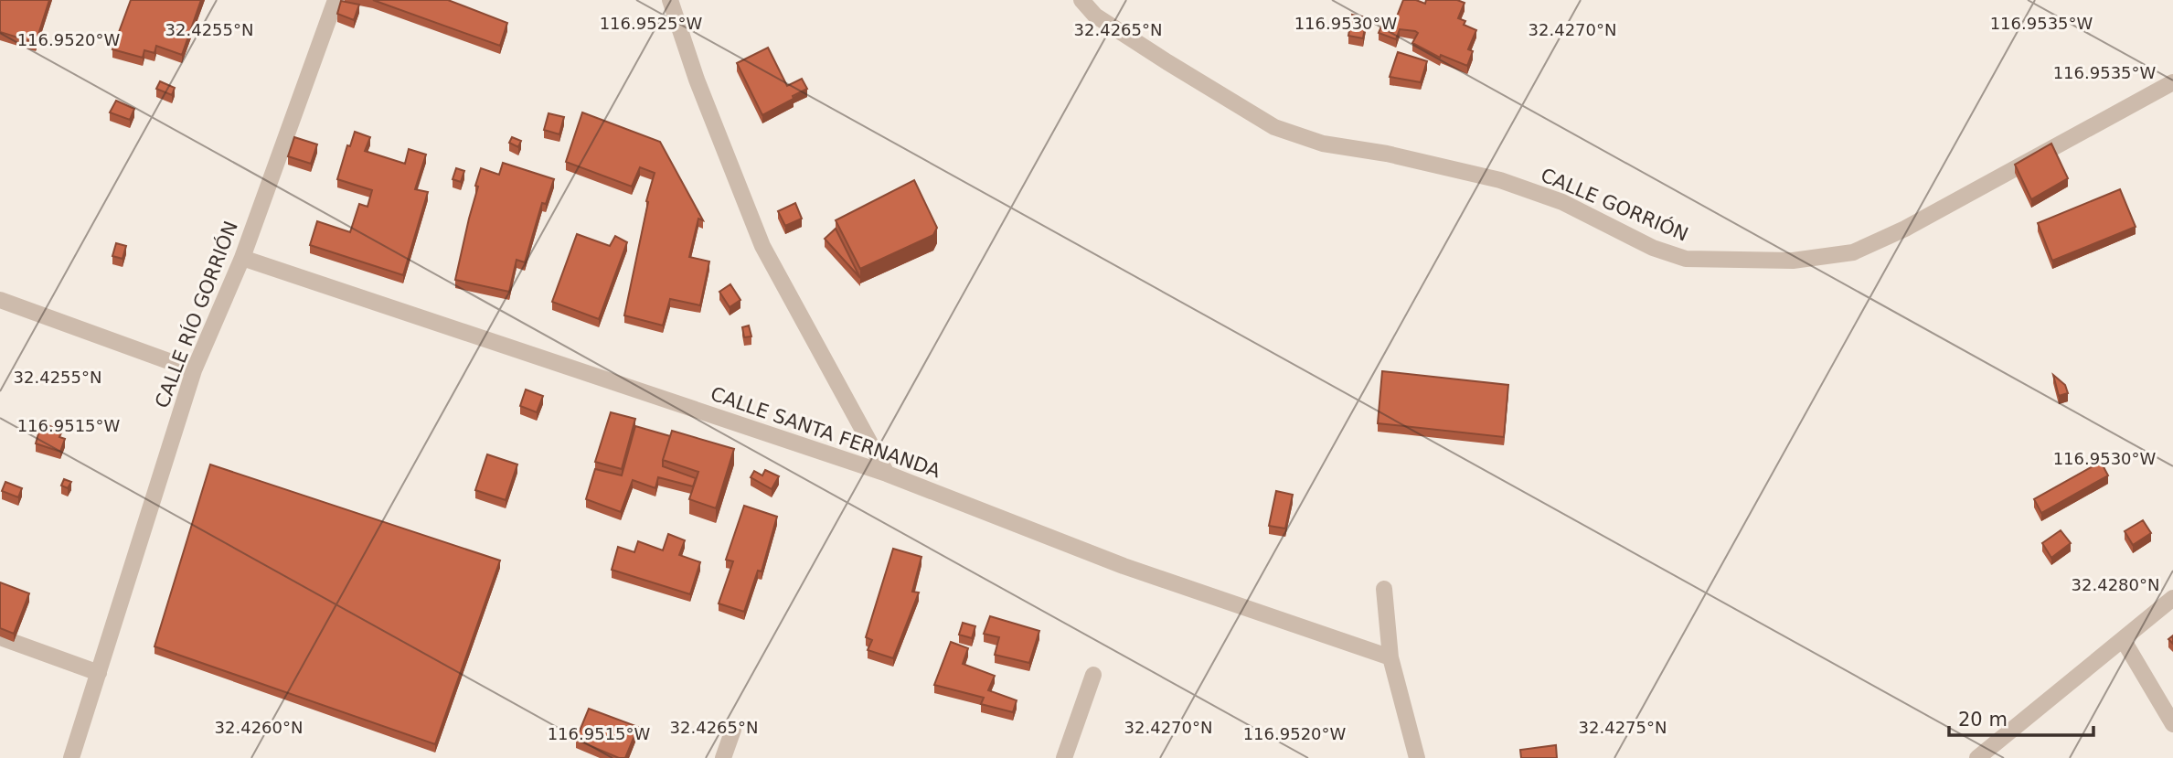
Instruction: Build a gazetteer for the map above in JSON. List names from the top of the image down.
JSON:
{
  "streets": {
    "street": ["CALLE GORRIÓN", "CALLE RÍO GORRIÓN", "CALLE SANTA FERNANDA"]
  },
  "crossings": [
    ["CALLE RÍO GORRIÓN", "CALLE SANTA FERNANDA"]
  ],
  "scale_bar": "20 m",
  "coordinates": [
    "116.9535°W",
    "116.9525°W",
    "116.9530°W",
    "32.4255°N",
    "32.4265°N",
    "32.4270°N",
    "116.9520°W",
    "116.9515°W",
    "32.4280°N",
    "32.4260°N",
    "32.4275°N"
  ]
}
